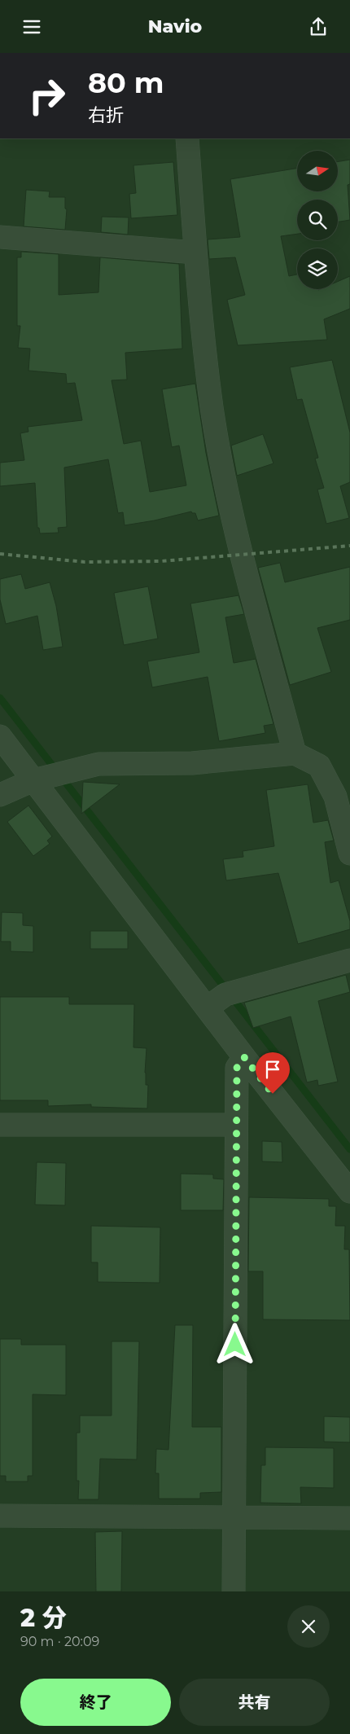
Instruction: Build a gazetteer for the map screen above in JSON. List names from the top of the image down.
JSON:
{
  "north": "right",
  "page": {
    "header": "Navio",
    "turn": ["80 m", "右折"],
    "heading": ["2 分", "90 m · 20:09"],
    "buttons": ["終了", "共有"]
  }
}
